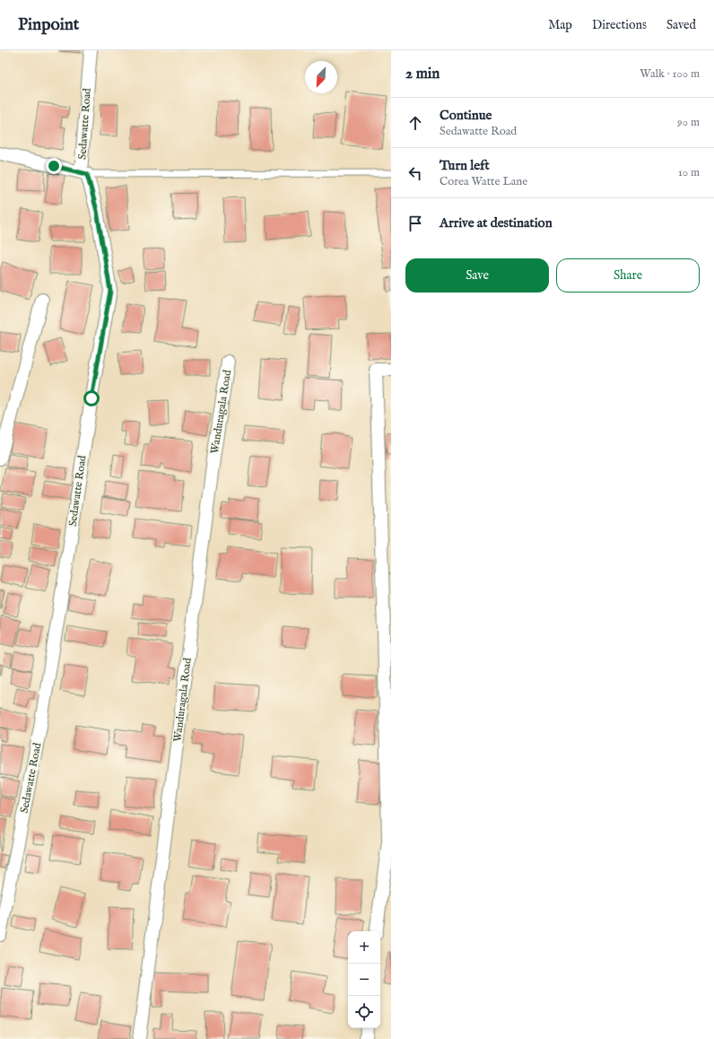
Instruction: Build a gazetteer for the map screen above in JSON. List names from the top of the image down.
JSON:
{
  "streets": {
    "street": ["Sedawatte Road", "Wanduragala Road"]
  },
  "north": "bottom left",
  "page": {
    "header": "Pinpoint",
    "nav": ["Map", "Directions", "Saved"],
    "heading": ["2 min", "Walk · 100 m"],
    "list": [
      ["Continue", "Sedawatte Road", "90 m"],
      ["Turn left", "Corea Watte Lane", "10 m"],
      "Arrive at destination"
    ],
    "buttons": ["Save", "Share"],
    "map_buttons": ["+", "−"]
  }
}
